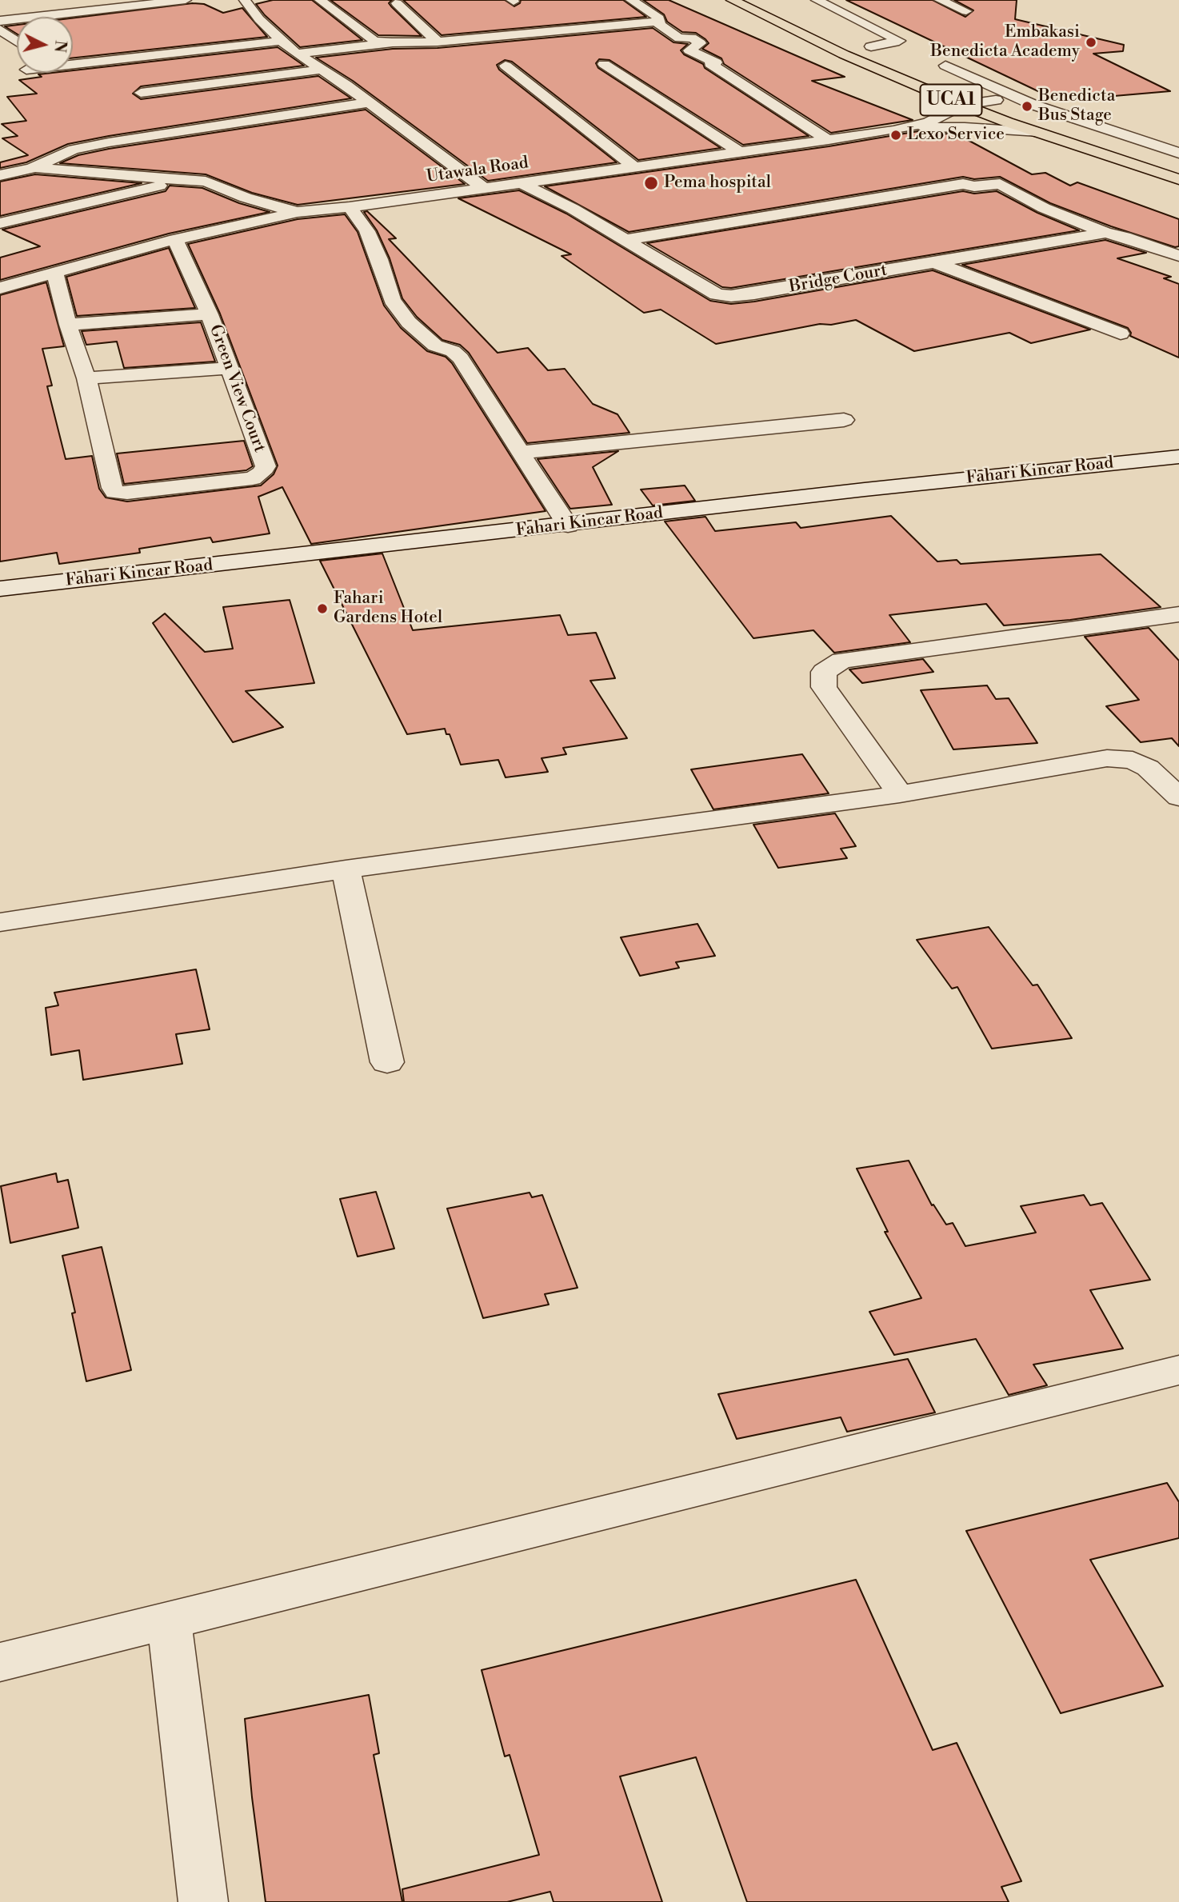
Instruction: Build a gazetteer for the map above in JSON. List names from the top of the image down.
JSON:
{
  "streets": {
    "main road": ["UCA1"],
    "street": [
      "Utawala Road",
      "Bridge Court",
      "Green View Court",
      "Fahari Kincar Road"
    ]
  },
  "crossings": [
    ["UCA1", "Utawala Road"],
    ["Utawala Road", "Bridge Court"],
    ["Utawala Road", "Green View Court"]
  ],
  "places": [
    "Embakasi Benedicta Academy",
    "Benedicta Bus Stage",
    "Lexo Service",
    "Pema hospital",
    "Fahari Gardens Hotel"
  ],
  "north": "right"
}
